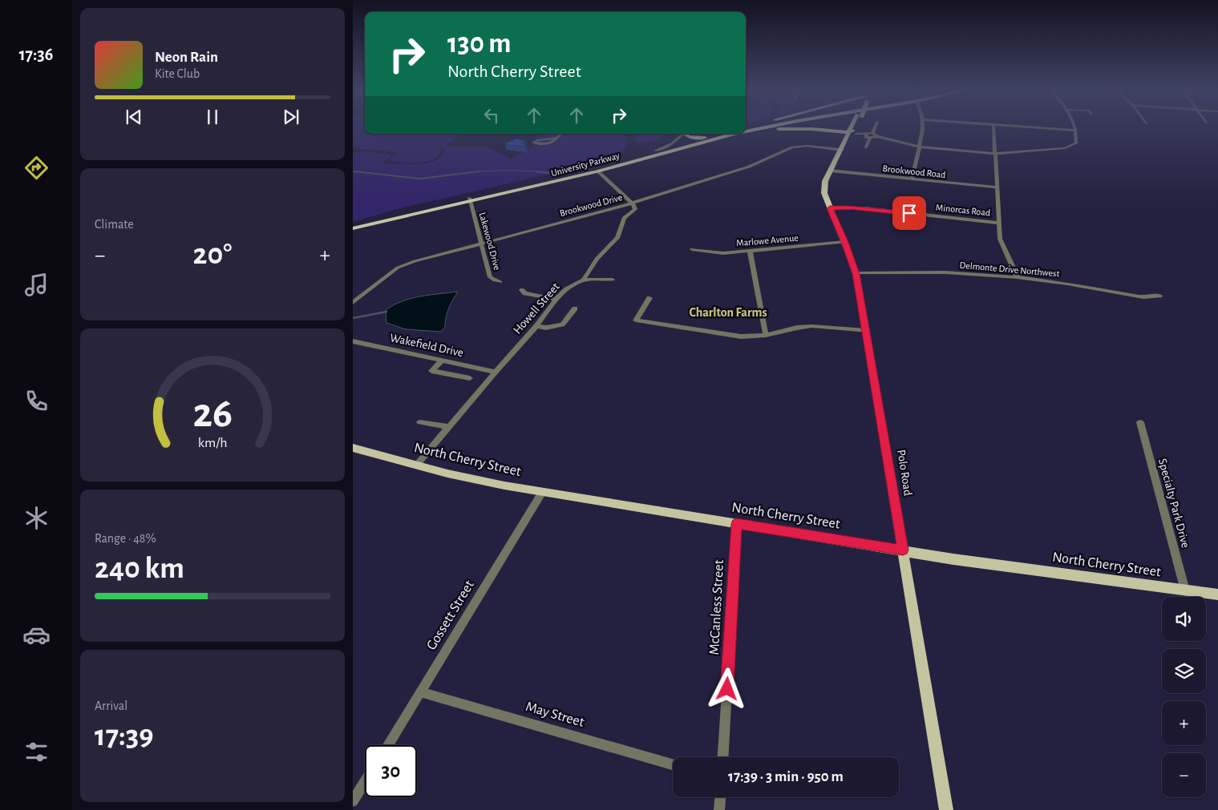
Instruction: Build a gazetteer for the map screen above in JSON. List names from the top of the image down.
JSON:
{
  "streets": {
    "main road": ["University Parkway", "North Cherry Street", "Polo Road"],
    "street": [
      "Brookwood Road",
      "Brookwood Drive",
      "Minorcas Road",
      "Marlowe Avenue",
      "Lakewood Drive",
      "Delmonte Drive Northwest",
      "Howell Street",
      "Wakefield Drive",
      "Specialty Park Drive",
      "McCanless Street",
      "Gossett Street",
      "May Street"
    ]
  },
  "crossings": [
    ["University Parkway", "Lakewood Drive"],
    ["Brookwood Road", "Polo Road"],
    ["Brookwood Drive", "Lakewood Drive"],
    ["Brookwood Drive", "Howell Street"],
    ["Brookwood Drive", "Polo Road"],
    ["Minorcas Road", "Polo Road"],
    ["Marlowe Avenue", "Polo Road"],
    ["Delmonte Drive Northwest", "Polo Road"],
    ["Howell Street", "Wakefield Drive"],
    ["Howell Street", "North Cherry Street"],
    ["North Cherry Street", "Polo Road"],
    ["North Cherry Street", "Specialty Park Drive"],
    ["North Cherry Street", "McCanless Street"],
    ["North Cherry Street", "Gossett Street"],
    ["Gossett Street", "May Street"]
  ],
  "districts": ["Charlton Farms"],
  "page": {
    "tabs": "17:36",
    "turn": ["130 m", "North Cherry Street"],
    "song": ["Neon Rain", "Kite Club"],
    "tile": [
      "Climate",
      ["Range · 48%", "240 km"],
      ["Arrival", "17:39"]
    ],
    "heat": ["−", "20°", "+"],
    "map_buttons": ["+", "−"],
    "limit": "30",
    "trip": "17:39 · 3 min · 950 m",
    "gauge": ["26", "km/h"]
  }
}
